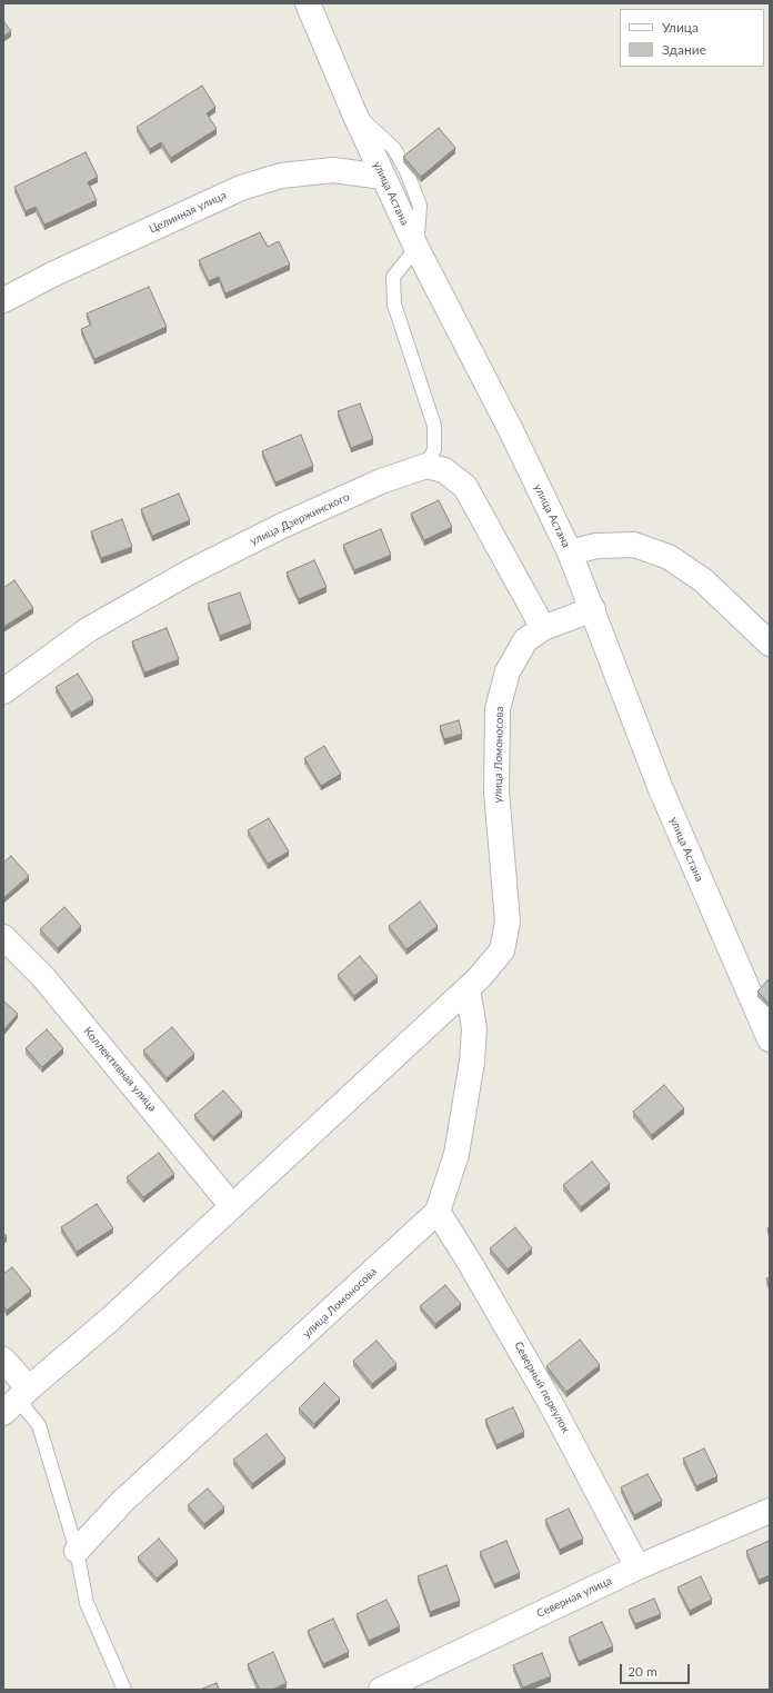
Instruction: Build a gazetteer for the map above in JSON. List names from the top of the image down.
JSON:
{
  "streets": {
    "street": [
      "улица Астана",
      "Целинная улица",
      "улица Дзержинского",
      "улица Ломоносова",
      "Коллективная улица",
      "Северный переулок",
      "Северная улица"
    ]
  },
  "crossings": [
    ["улица Астана", "Целинная улица"],
    ["улица Астана", "улица Ломоносова"],
    ["улица Ломоносова", "Коллективная улица"],
    ["улица Ломоносова", "Северный переулок"],
    ["Северный переулок", "Северная улица"]
  ],
  "legend": ["Улица", "Здание"],
  "scale_bar": "20 m"
}
